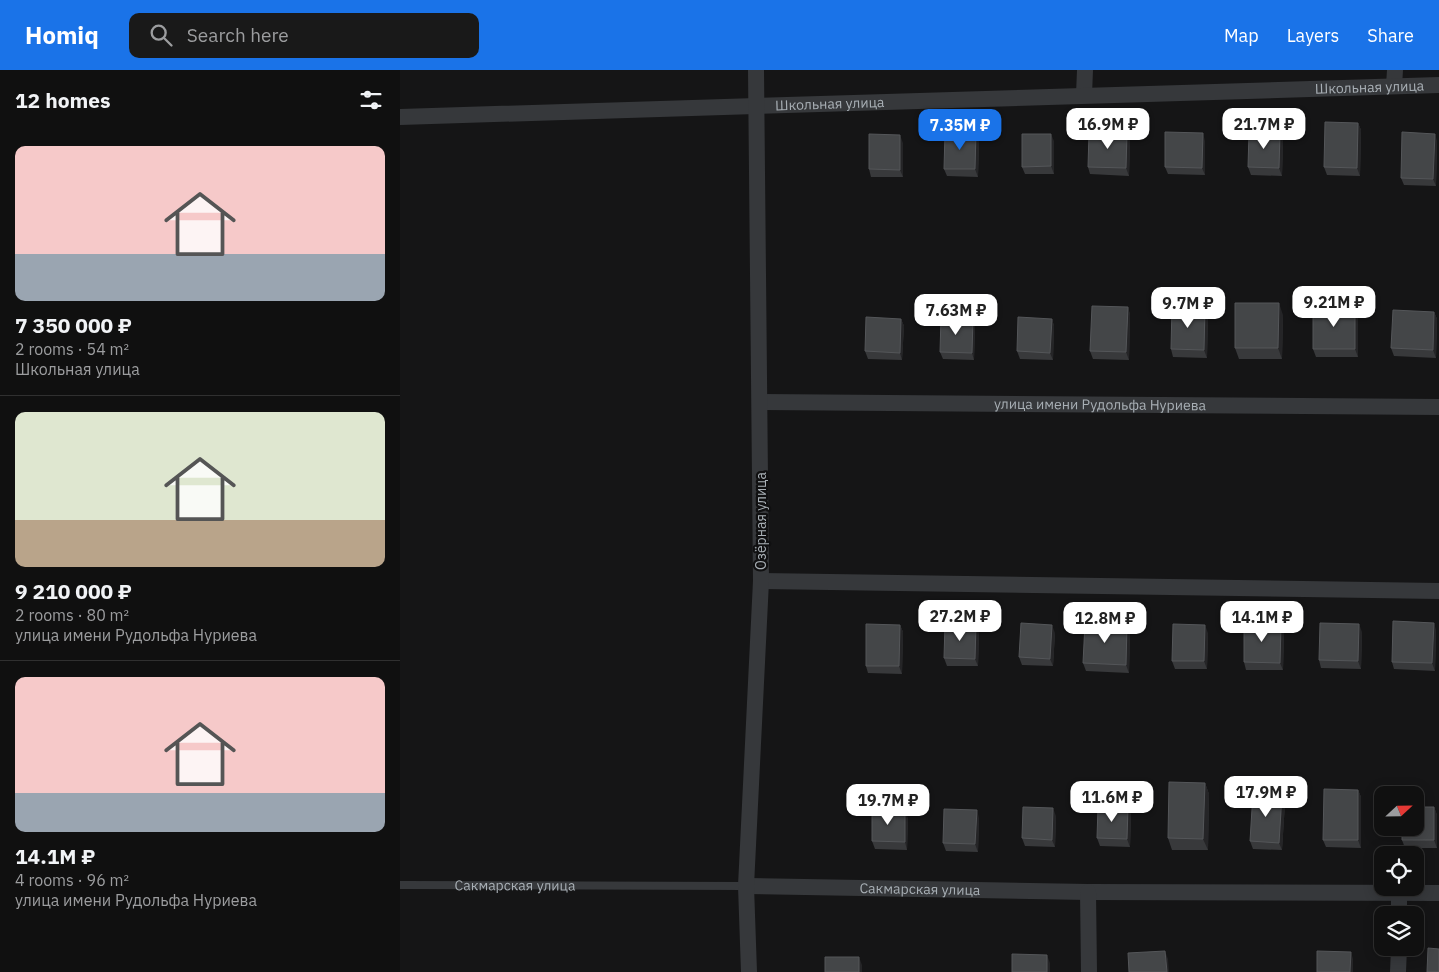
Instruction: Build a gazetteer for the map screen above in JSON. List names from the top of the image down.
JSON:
{
  "streets": {
    "street": [
      "Школьная улица",
      "улица имени Рудольфа Нуриева",
      "Озёрная улица",
      "Сакмарская улица"
    ]
  },
  "crossings": [
    ["Школьная улица", "Озёрная улица"],
    ["улица имени Рудольфа Нуриева", "Озёрная улица"],
    ["Озёрная улица", "Сакмарская улица"]
  ],
  "north": "right",
  "page": {
    "header": "Homiq",
    "search": "Search here",
    "nav": ["Map", "Layers", "Share"],
    "heading": "12 homes",
    "price": [
      "16.9M ₽",
      "21.7M ₽",
      "7.35M ₽",
      "9.21M ₽",
      "9.7M ₽",
      "7.63M ₽",
      "27.2M ₽",
      "14.1M ₽",
      "12.8M ₽",
      "17.9M ₽",
      "11.6M ₽",
      "19.7M ₽"
    ],
    "list": [
      {
        "name": "7 350 000 ₽",
        "note": "2 rooms · 54 m² · Школьная улица"
      },
      {
        "name": "9 210 000 ₽",
        "note": "2 rooms · 80 m² · улица имени Рудольфа Нуриева"
      },
      {
        "name": "14.1M ₽",
        "note": "4 rooms · 96 m² · улица имени Рудольфа Нуриева"
      }
    ]
  }
}
